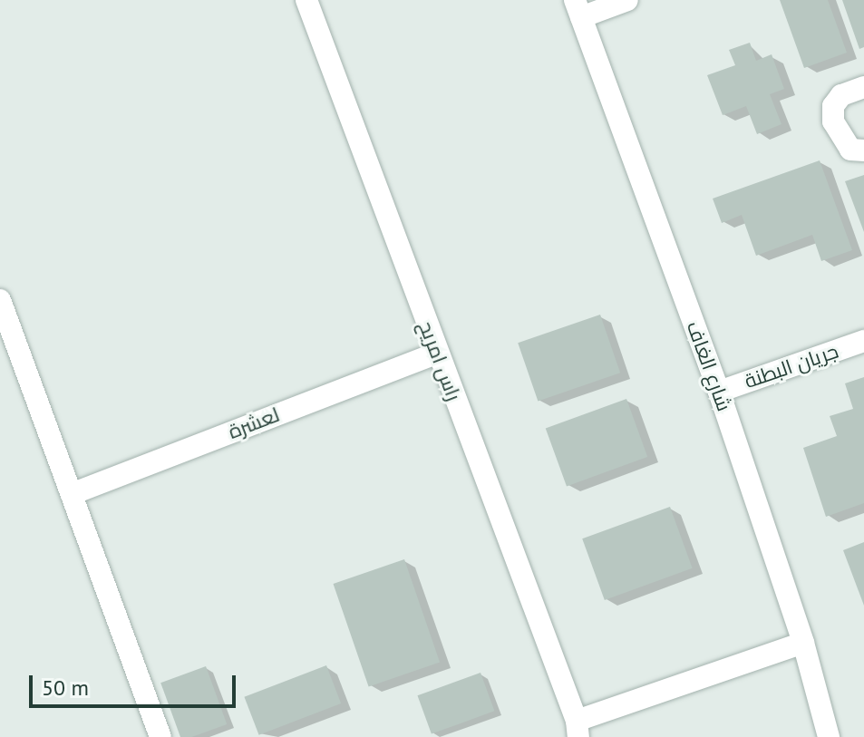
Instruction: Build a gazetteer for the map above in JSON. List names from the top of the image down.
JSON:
{
  "streets": {
    "street": [
      "راس امريح",
      "شارع الغاف",
      "جريان البطنة",
      "لعشرة"
    ]
  },
  "crossings": [
    ["راس امريح", "شارع الغاف"],
    ["راس امريح", "لعشرة"],
    ["شارع الغاف", "جريان البطنة"]
  ],
  "scale_bar": "50 m"
}
